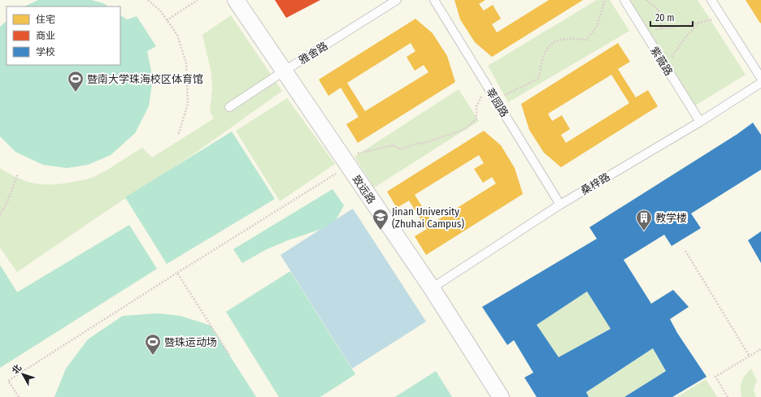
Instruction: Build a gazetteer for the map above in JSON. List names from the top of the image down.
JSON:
{
  "streets": {
    "street": ["致远路"],
    "lane": [
      "雅舍路",
      "紫薇路",
      "莘园路",
      "桑梓路"
    ]
  },
  "crossings": [
    ["雅舍路", "致远路"],
    ["紫薇路", "桑梓路"],
    ["莘园路", "桑梓路"],
    ["桑梓路", "致远路"]
  ],
  "places": {
    "sports": ["暨南大学珠海校区体育馆", "暨珠运动场"],
    "school or university": ["Jinan University (Zhuhai Campus)"],
    "building": ["教学楼"]
  },
  "legend": ["住宅", "商业", "学校"],
  "scale_bar": "20 m",
  "north": "top left"
}
